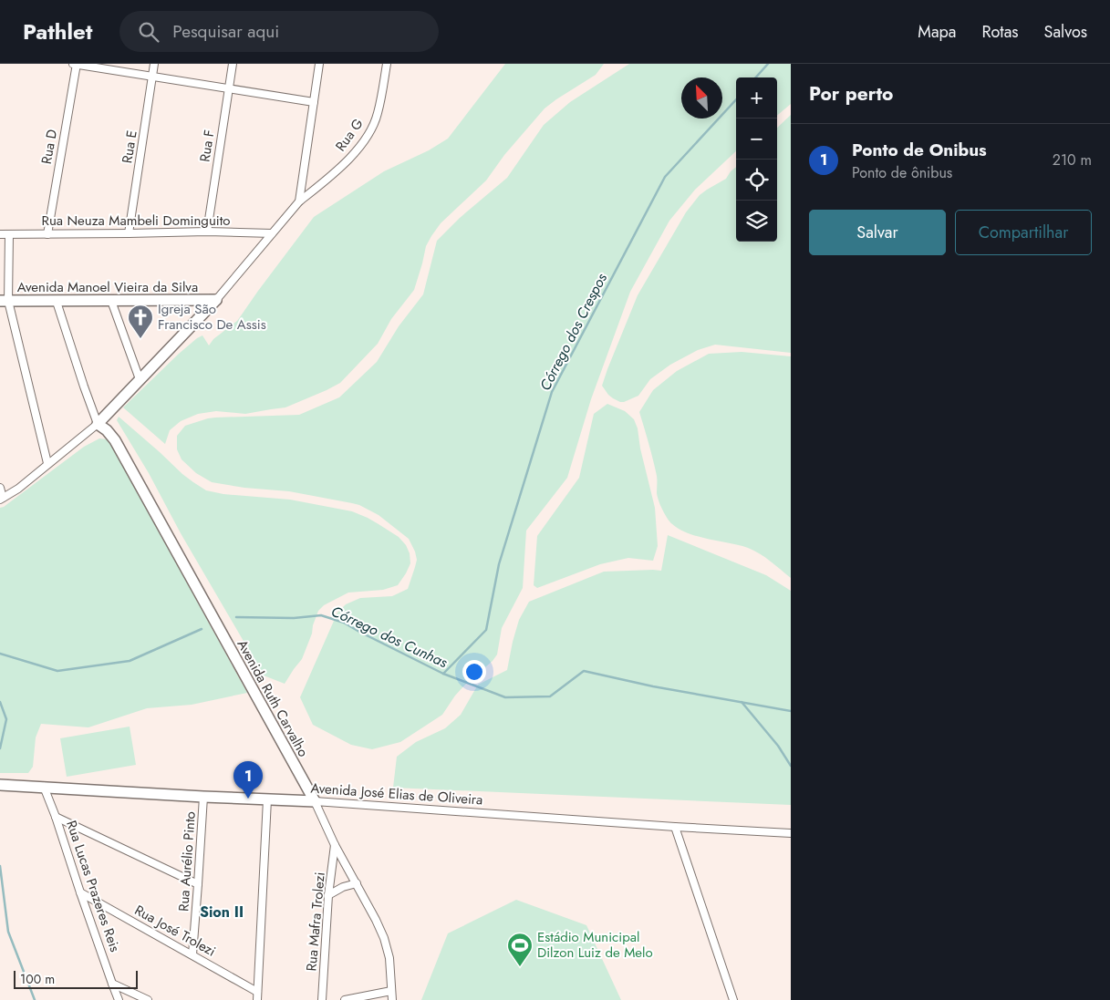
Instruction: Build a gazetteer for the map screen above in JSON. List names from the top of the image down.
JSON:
{
  "streets": {
    "street": [
      "Rua G",
      "Rua F",
      "Rua D",
      "Rua E",
      "Rua Neuza Mambeli Dominguito",
      "Avenida Manoel Vieira da Silva",
      "Avenida Ruth Carvalho",
      "Avenida José Elias de Oliveira",
      "Rua Aurélio Pinto",
      "Rua Lucas Prazeres Reis",
      "Rua Mafra Trolezi",
      "Rua José Trolezi"
    ]
  },
  "crossings": [
    ["Rua G", "Rua Neuza Mambeli Dominguito"],
    ["Rua G", "Avenida Manoel Vieira da Silva"],
    ["Rua F", "Rua Neuza Mambeli Dominguito"],
    ["Rua D", "Rua Neuza Mambeli Dominguito"],
    ["Rua E", "Rua Neuza Mambeli Dominguito"],
    ["Avenida Ruth Carvalho", "Avenida José Elias de Oliveira"],
    ["Avenida Ruth Carvalho", "Rua Mafra Trolezi"],
    ["Avenida José Elias de Oliveira", "Rua Aurélio Pinto"],
    ["Avenida José Elias de Oliveira", "Rua Lucas Prazeres Reis"],
    ["Rua Aurélio Pinto", "Rua José Trolezi"],
    ["Rua Lucas Prazeres Reis", "Rua José Trolezi"]
  ],
  "districts": ["Sion II"],
  "water": ["Córrego dos Crespos", "Córrego dos Cunhas"],
  "places": {
    "church": ["Igreja São Francisco De Assis"],
    "sports": ["Estádio Municipal Dilzon Luiz de Melo"]
  },
  "scale_bar": "100 m",
  "north": "top left",
  "page": {
    "header": "Pathlet",
    "search": "Pesquisar aqui",
    "nav": ["Mapa", "Rotas", "Salvos"],
    "heading": "Por perto",
    "map_buttons": ["+", "−"],
    "list": [
      {
        "mark": "1",
        "name": "Ponto de Onibus",
        "note": "Ponto de ônibus",
        "value": "210 m"
      }
    ],
    "buttons": ["Salvar", "Compartilhar"],
    "pins": "1",
    "scale": "100 m"
  }
}
